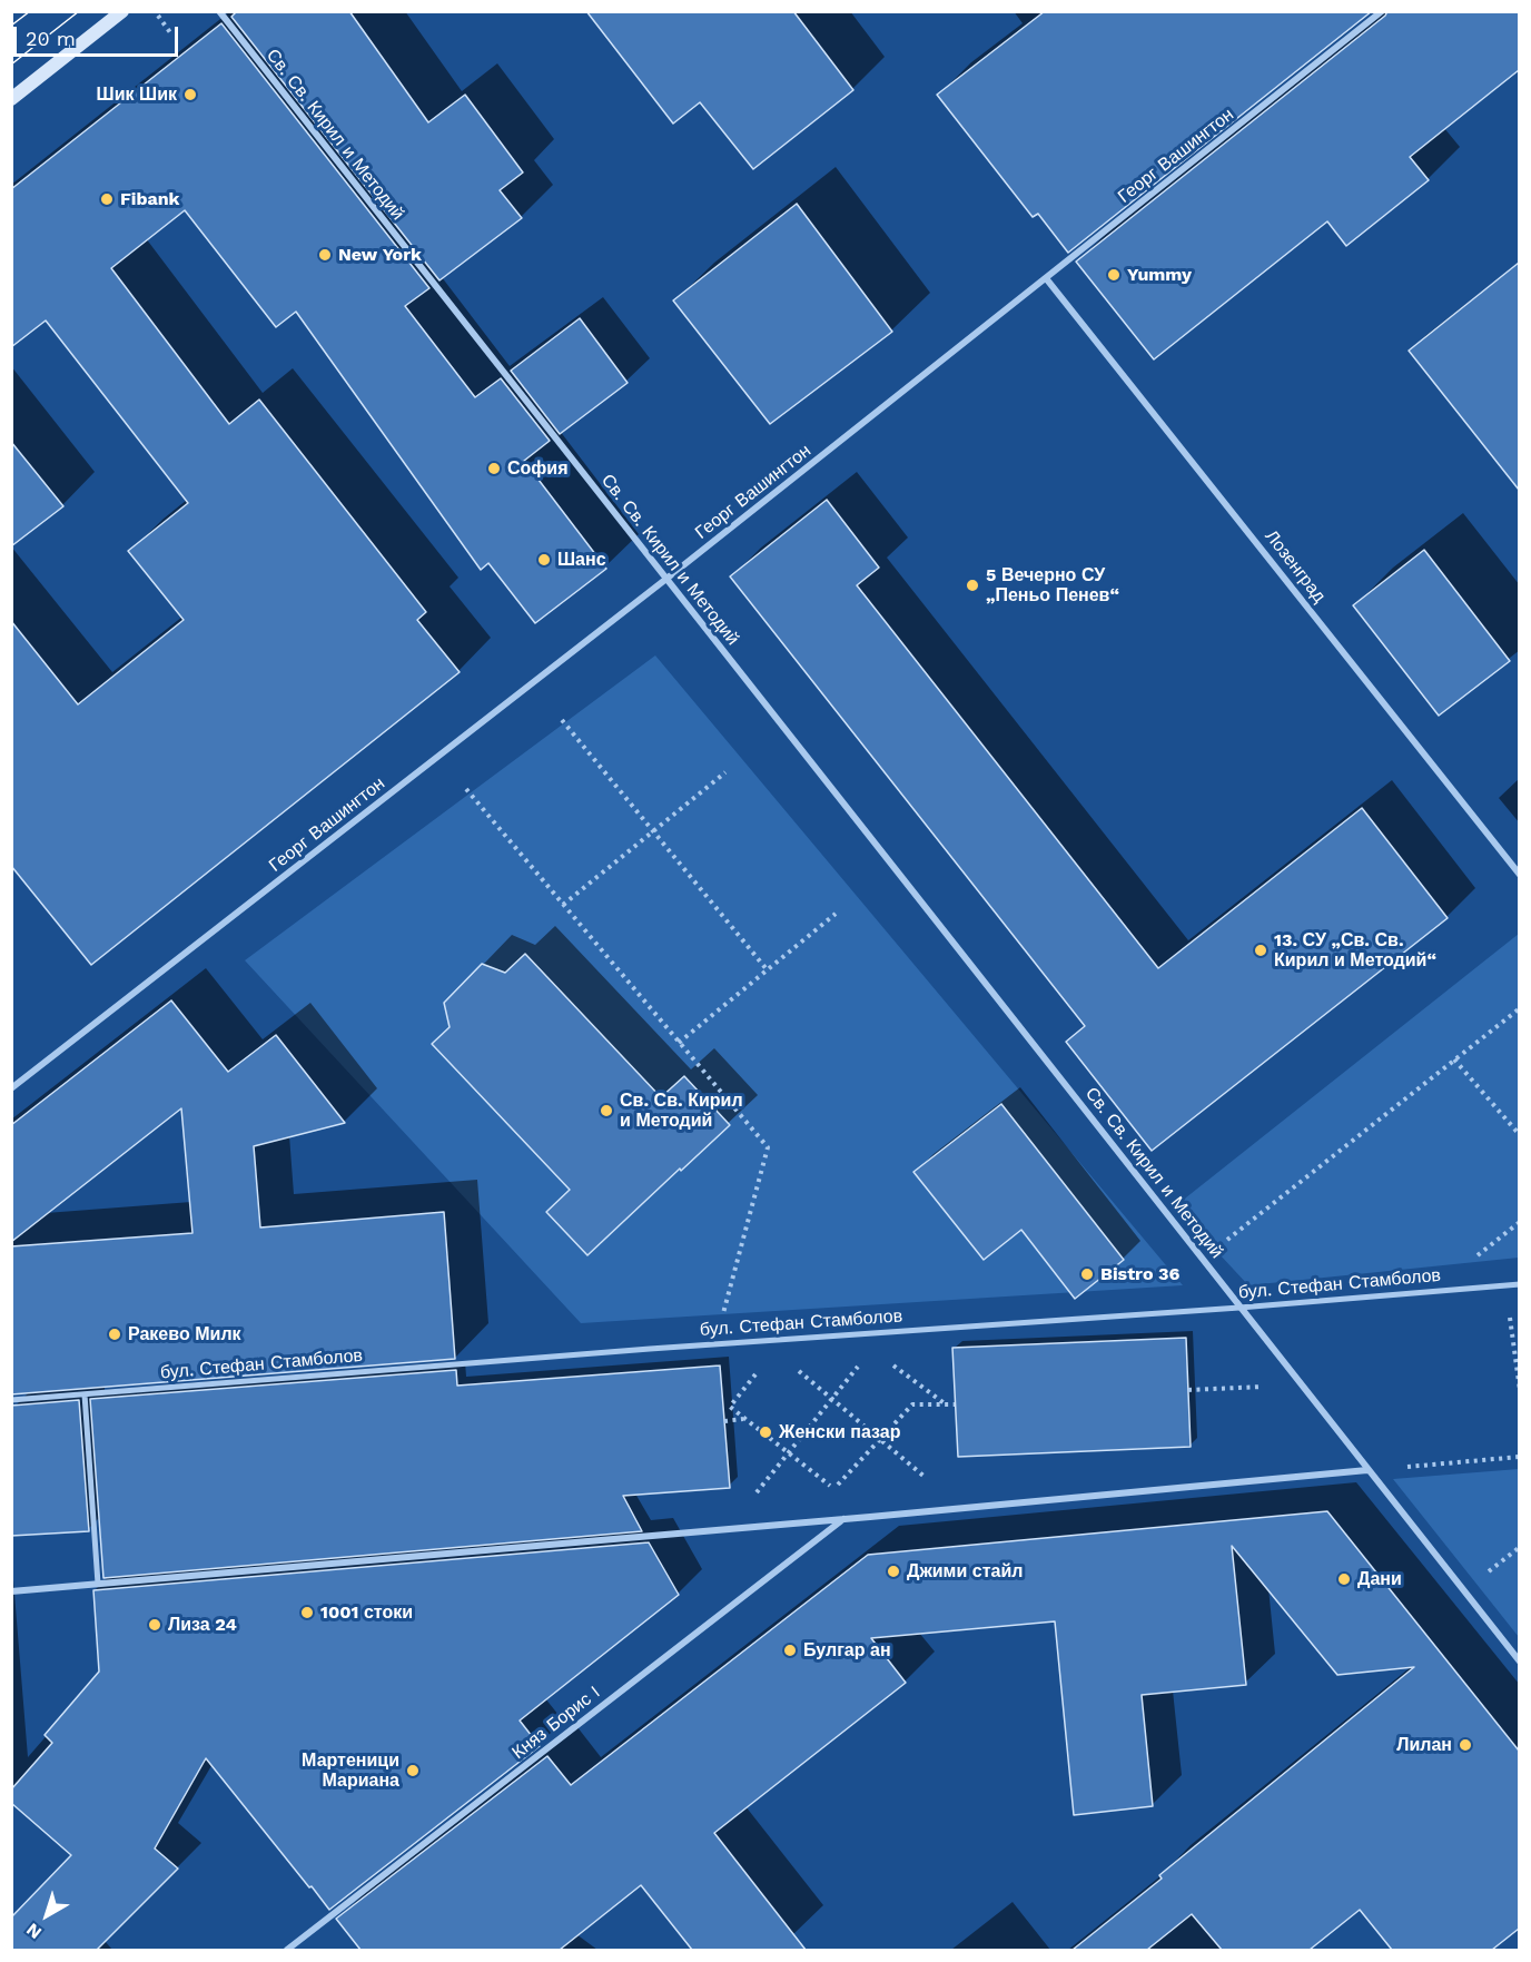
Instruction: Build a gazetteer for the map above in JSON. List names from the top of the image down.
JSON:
{
  "streets": {
    "street": [
      "Св. Св. Кирил и Методий",
      "Георг Вашингтон",
      "Лозенград",
      "бул. Стефан Стамболов",
      "Княз Борис I"
    ]
  },
  "crossings": [
    ["Св. Св. Кирил и Методий", "Георг Вашингтон"],
    ["Св. Св. Кирил и Методий", "бул. Стефан Стамболов"],
    ["Георг Вашингтон", "Лозенград"]
  ],
  "places": [
    "Шик Шик",
    "Fibank",
    "New York",
    "Yummy",
    "София",
    "Шанс",
    "5 Вечерно СУ „Пеньо Пенев“",
    "13. СУ „Св. Св. Кирил и Методий“",
    "Св. Св. Кирил и Методий",
    "Bistro 36",
    "Ракево Милк",
    "Женски пазар",
    "Джими стайл",
    "Дани",
    "1001 стоки",
    "Лиза 24",
    "Булгар ан",
    "Лилан",
    "Мартеници Мариана"
  ],
  "scale_bar": "20 m",
  "north": "bottom left"
}
